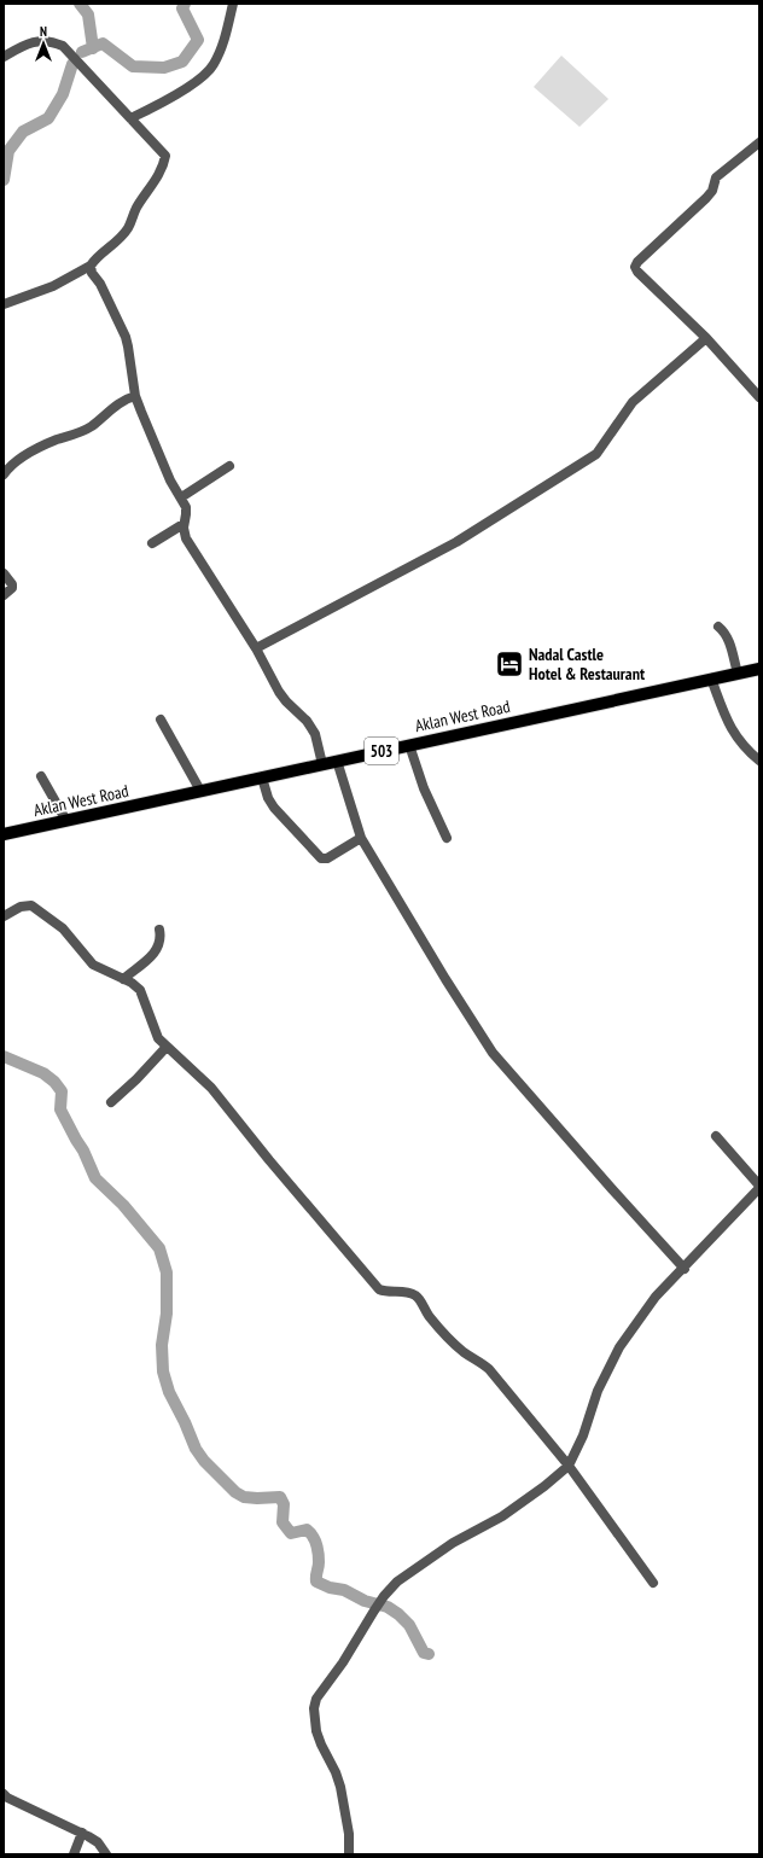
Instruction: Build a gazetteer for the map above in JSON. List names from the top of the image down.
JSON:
{
  "streets": {
    "main road": ["Aklan West Road", "503"]
  },
  "places": {
    "hotel": ["Nadal Castle Hotel & Restaurant"]
  },
  "north": "top"
}
